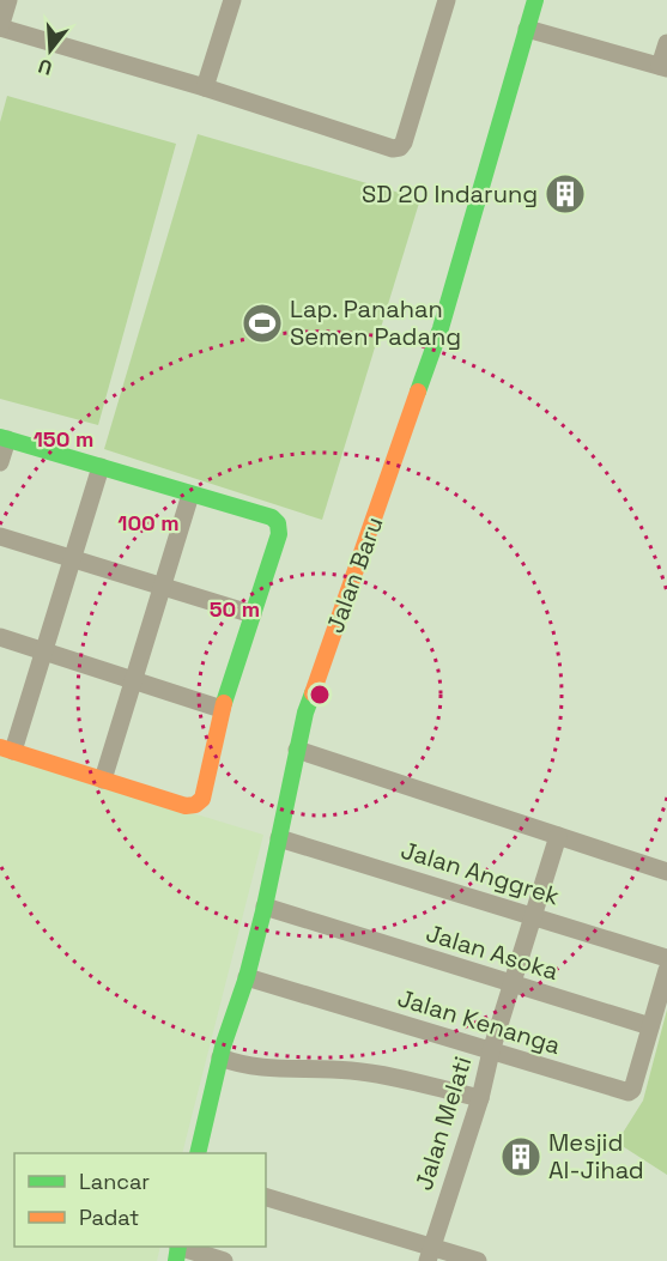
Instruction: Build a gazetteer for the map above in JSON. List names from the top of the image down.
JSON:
{
  "streets": {
    "street": [
      "Jalan Baru",
      "Jalan Anggrek",
      "Jalan Asoka",
      "Jalan Kenanga",
      "Jalan Melati"
    ]
  },
  "crossings": [
    ["Jalan Baru", "Jalan Anggrek"],
    ["Jalan Baru", "Jalan Asoka"],
    ["Jalan Baru", "Jalan Kenanga"],
    ["Jalan Anggrek", "Jalan Melati"],
    ["Jalan Asoka", "Jalan Kenanga"],
    ["Jalan Asoka", "Jalan Melati"],
    ["Jalan Kenanga", "Jalan Melati"]
  ],
  "places": {
    "building": ["SD 20 Indarung", "Mesjid Al-Jihad"],
    "sports": ["Lap. Panahan Semen Padang"]
  },
  "legend": ["Lancar", "Padat"],
  "north": "bottom",
  "rings": ["150 m", "100 m", "50 m"]
}
